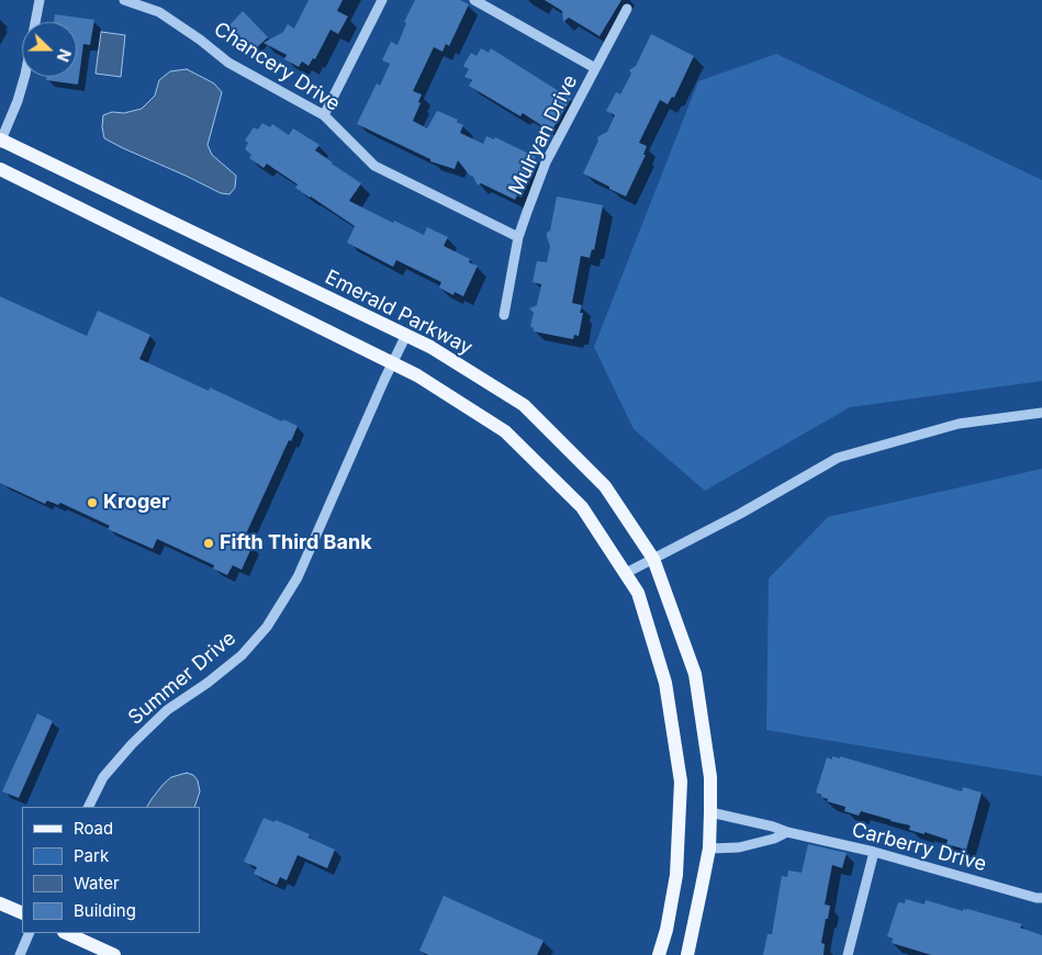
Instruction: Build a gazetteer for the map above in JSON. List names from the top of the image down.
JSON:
{
  "streets": {
    "main road": ["Emerald Parkway"],
    "street": [
      "Chancery Drive",
      "Mulryan Drive",
      "Summer Drive",
      "Carberry Drive"
    ]
  },
  "crossings": [
    ["Chancery Drive", "Mulryan Drive"],
    ["Emerald Parkway", "Summer Drive"],
    ["Emerald Parkway", "Carberry Drive"]
  ],
  "places": ["Kroger", "Fifth Third Bank"],
  "legend": [
    "Road",
    "Park",
    "Water",
    "Building"
  ],
  "north": "right"
}
